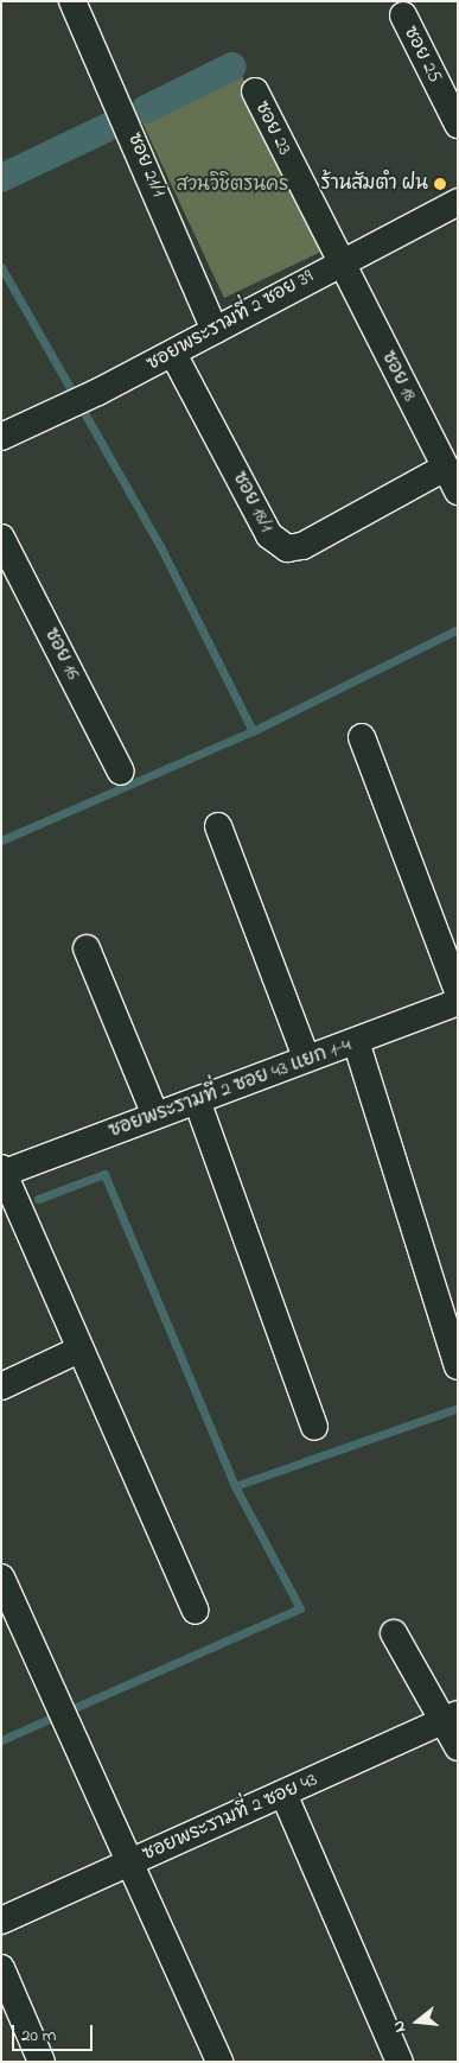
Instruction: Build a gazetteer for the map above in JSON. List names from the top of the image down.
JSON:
{
  "streets": {
    "street": [
      "ซอย 25",
      "ซอย 23",
      "ซอย 21/1",
      "ซอยพระรามที่ 2 ซอย 39",
      "ซอย 18",
      "ซอย 18/1",
      "ซอย 16",
      "ซอยพระรามที่ 2 ซอย 43 แยก 1-4",
      "ซอยพระรามที่ 2 ซอย 43"
    ]
  },
  "crossings": [
    ["ซอย 23", "ซอยพระรามที่ 2 ซอย 39"],
    ["ซอย 23", "ซอย 18"],
    ["ซอย 21/1", "ซอยพระรามที่ 2 ซอย 39"],
    ["ซอยพระรามที่ 2 ซอย 39", "ซอย 18"],
    ["ซอยพระรามที่ 2 ซอย 39", "ซอย 18/1"],
    ["ซอย 18", "ซอย 18/1"]
  ],
  "parks": ["สวนวิชิตรนคร"],
  "places": ["ร้านสัมตำ ฝน"],
  "scale_bar": "20 m",
  "north": "left"
}
